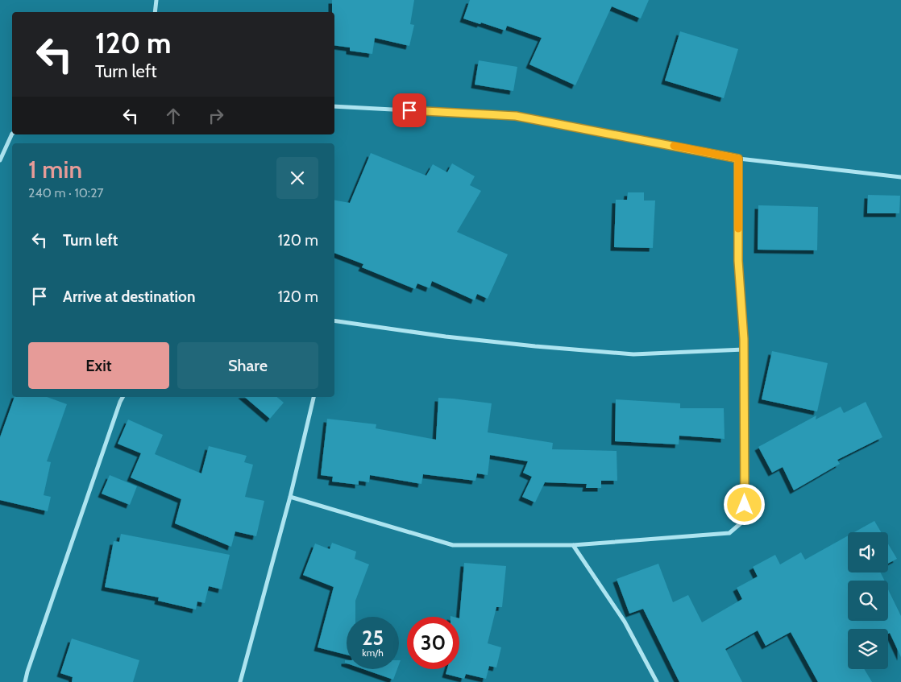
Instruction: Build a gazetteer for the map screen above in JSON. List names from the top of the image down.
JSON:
{
  "page": {
    "turn": ["120 m", "Turn left"],
    "heading": ["1 min", "240 m · 10:27"],
    "list": [
      {
        "name": "Turn left",
        "value": "120 m"
      },
      {
        "name": "Arrive at destination",
        "value": "120 m"
      }
    ],
    "buttons": ["Exit", "Share"],
    "speed": "25 km/h",
    "limit": "30"
  }
}
